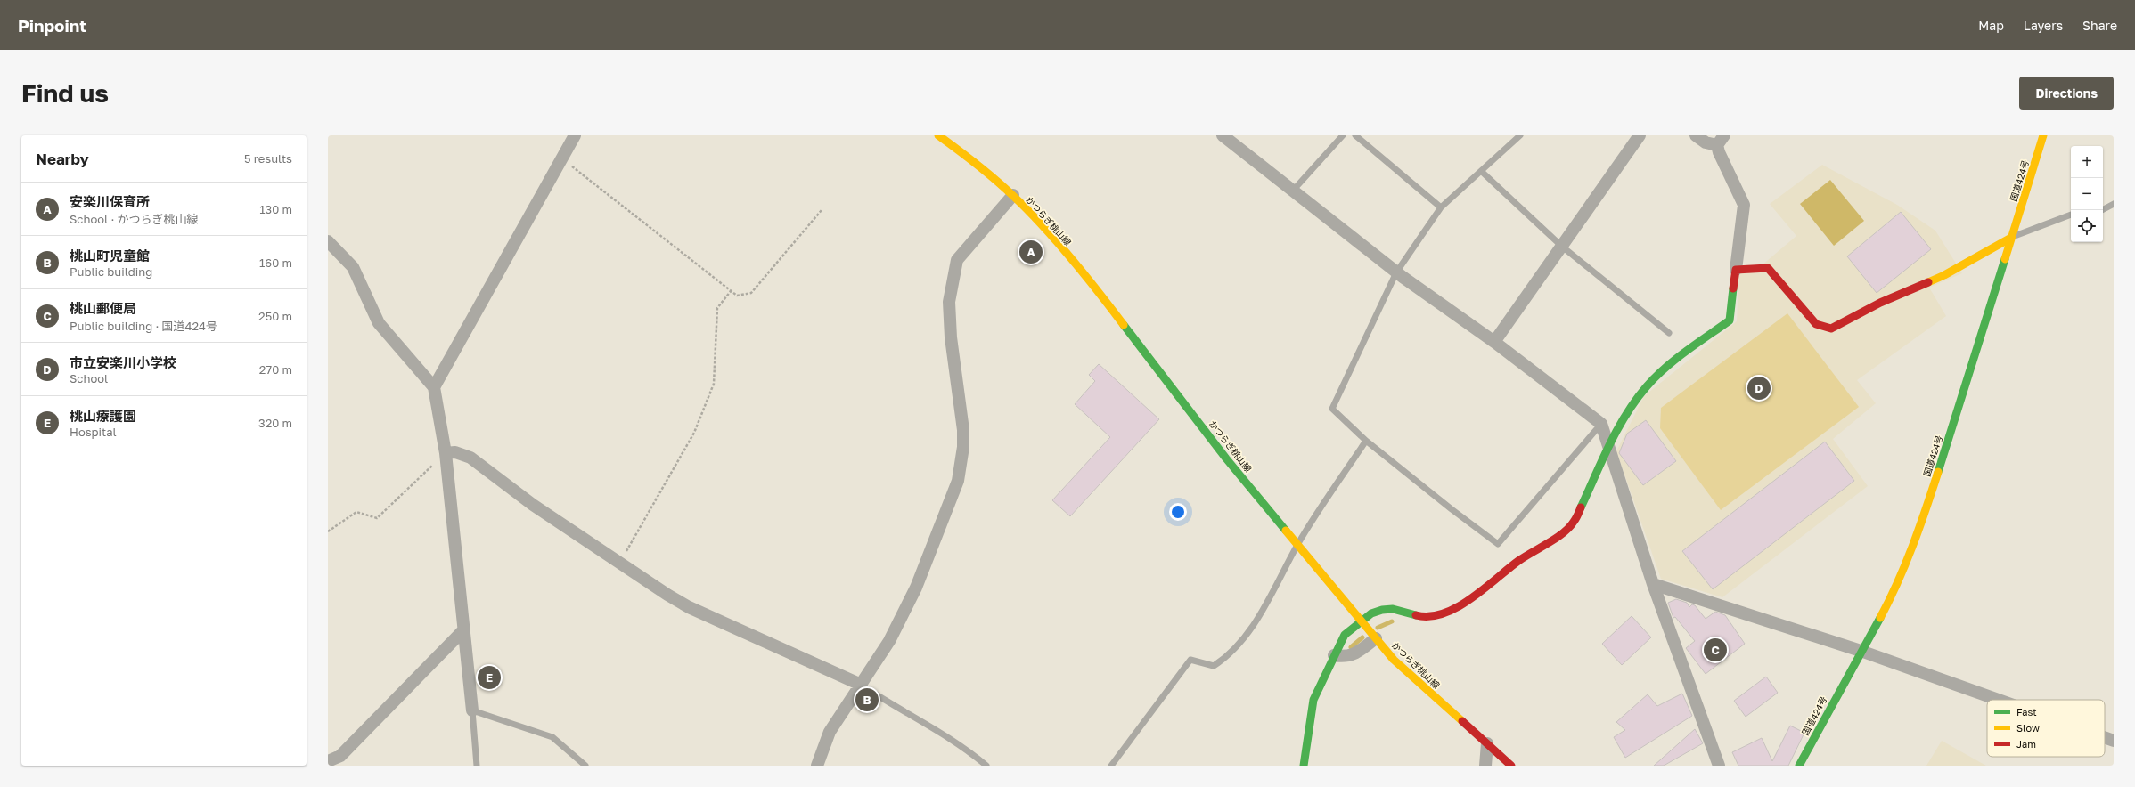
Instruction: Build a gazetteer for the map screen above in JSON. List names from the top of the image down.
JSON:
{
  "streets": {
    "main road": ["国道424号", "かつらぎ桃山線"]
  },
  "legend": ["Fast", "Slow", "Jam"],
  "page": {
    "header": "Pinpoint",
    "nav": ["Map", "Layers", "Share"],
    "buttons": "Directions",
    "title": "Find us",
    "heading": ["Nearby", "5 results"],
    "map_buttons": ["+", "−"],
    "list": [
      {
        "mark": "A",
        "name": "安楽川保育所",
        "note": "School · かつらぎ桃山線",
        "value": "130 m"
      },
      {
        "mark": "B",
        "name": "桃山町児童館",
        "note": "Public building",
        "value": "160 m"
      },
      {
        "mark": "C",
        "name": "桃山郵便局",
        "note": "Public building · 国道424号",
        "value": "250 m"
      },
      {
        "mark": "D",
        "name": "市立安楽川小学校",
        "note": "School",
        "value": "270 m"
      },
      {
        "mark": "E",
        "name": "桃山療護園",
        "note": "Hospital",
        "value": "320 m"
      }
    ],
    "pins": [
      "A",
      "D",
      "C",
      "E",
      "B"
    ]
  }
}
